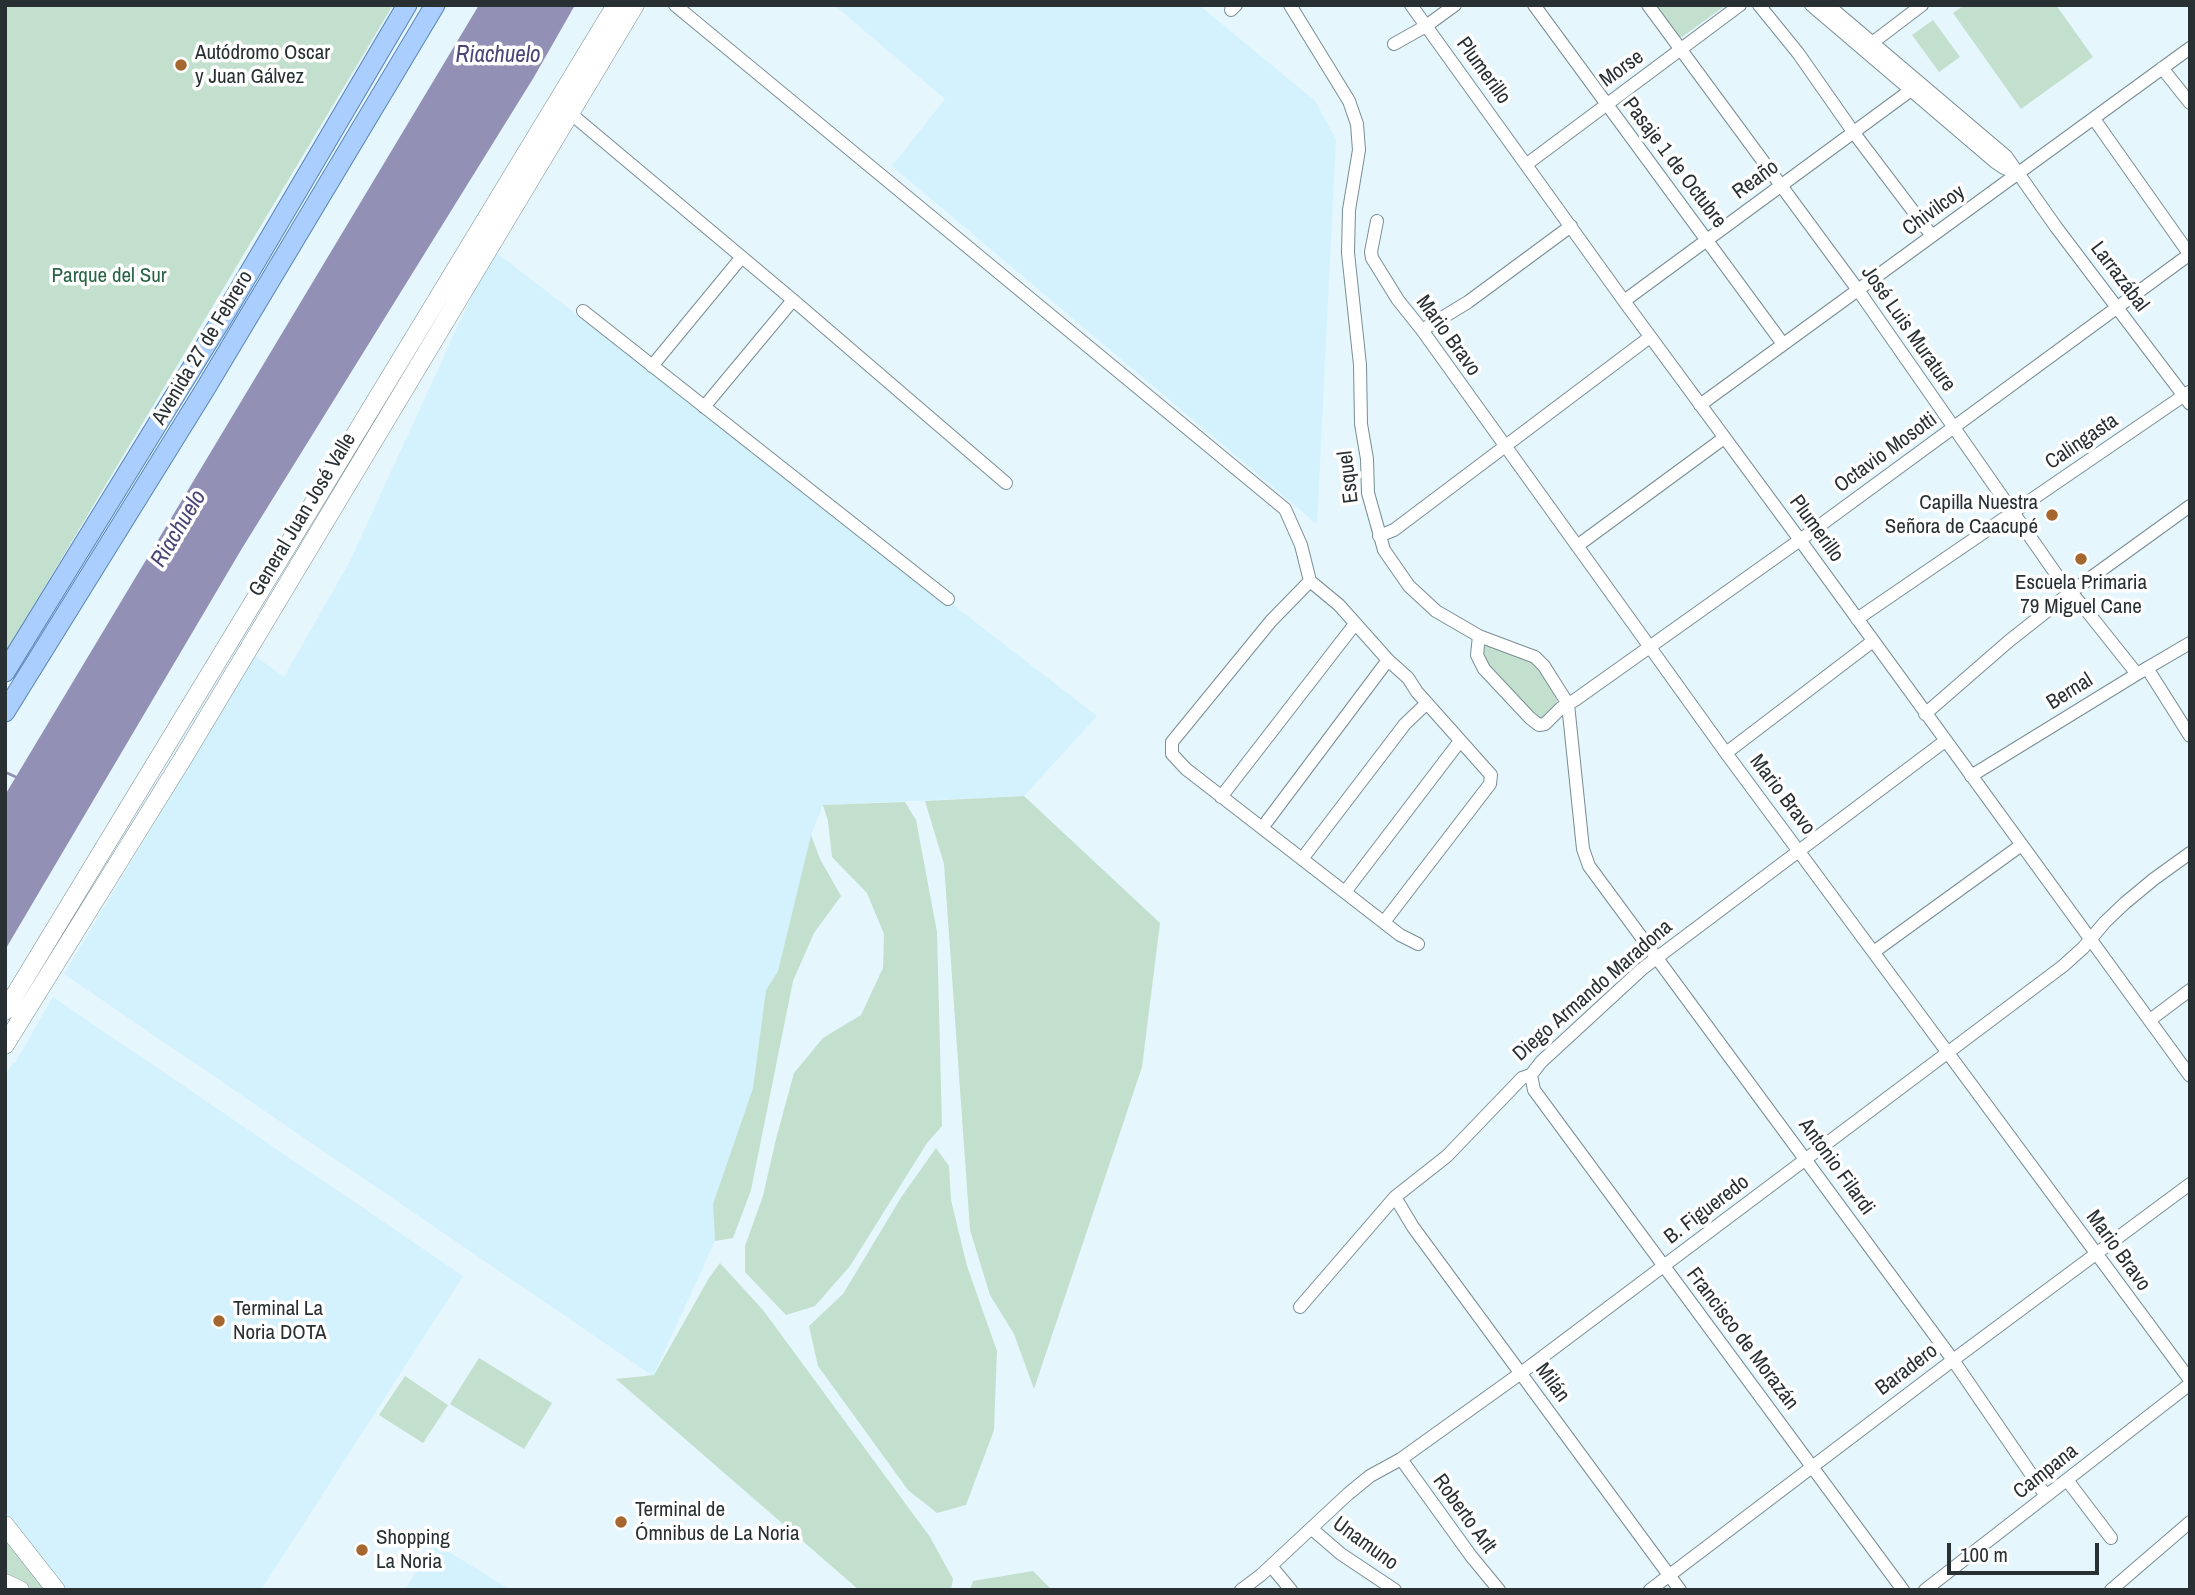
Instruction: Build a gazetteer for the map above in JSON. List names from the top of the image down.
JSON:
{
  "streets": {
    "main road": ["Avenida 27 de Febrero", "General Juan José Valle"],
    "street": [
      "Morse",
      "Plumerillo",
      "Pasaje 1 de Octubre",
      "Reaño",
      "Chivilcoy",
      "Larrazábal",
      "José Luis Murature",
      "Mario Bravo",
      "Calingasta",
      "Octavio Mosotti",
      "Esquel",
      "Bernal",
      "Diego Armando Maradona",
      "Antonio Filardi",
      "B. Figueredo",
      "Francisco de Morazán",
      "Baradero",
      "Milán",
      "Campana",
      "Roberto Arlt",
      "Unamuno"
    ]
  },
  "crossings": [
    ["Morse", "Plumerillo"],
    ["Morse", "Pasaje 1 de Octubre"],
    ["Morse", "José Luis Murature"],
    ["Plumerillo", "Reaño"],
    ["Plumerillo", "Chivilcoy"],
    ["Plumerillo", "Calingasta"],
    ["Plumerillo", "Octavio Mosotti"],
    ["Plumerillo", "Bernal"],
    ["Plumerillo", "Diego Armando Maradona"],
    ["Plumerillo", "B. Figueredo"],
    ["Pasaje 1 de Octubre", "Reaño"],
    ["Pasaje 1 de Octubre", "Chivilcoy"],
    ["Reaño", "Larrazábal"],
    ["Reaño", "José Luis Murature"],
    ["Chivilcoy", "Larrazábal"],
    ["Chivilcoy", "José Luis Murature"],
    ["Larrazábal", "Calingasta"],
    ["Larrazábal", "Octavio Mosotti"],
    ["José Luis Murature", "Calingasta"],
    ["José Luis Murature", "Octavio Mosotti"],
    ["José Luis Murature", "Bernal"],
    ["Mario Bravo", "Octavio Mosotti"],
    ["Mario Bravo", "Diego Armando Maradona"],
    ["Mario Bravo", "B. Figueredo"],
    ["Mario Bravo", "Baradero"],
    ["Mario Bravo", "Campana"],
    ["Octavio Mosotti", "Esquel"],
    ["Esquel", "Antonio Filardi"],
    ["Diego Armando Maradona", "Antonio Filardi"],
    ["Diego Armando Maradona", "Francisco de Morazán"],
    ["Diego Armando Maradona", "Milán"],
    ["Antonio Filardi", "B. Figueredo"],
    ["Antonio Filardi", "Baradero"],
    ["Antonio Filardi", "Campana"],
    ["B. Figueredo", "Francisco de Morazán"],
    ["B. Figueredo", "Milán"],
    ["B. Figueredo", "Roberto Arlt"],
    ["B. Figueredo", "Unamuno"],
    ["Francisco de Morazán", "Baradero"],
    ["Baradero", "Milán"]
  ],
  "water": ["Riachuelo"],
  "parks": ["Parque del Sur"],
  "places": [
    "Autódromo Oscar y Juan Gálvez",
    "Capilla Nuestra Señora de Caacupé",
    "Escuela Primaria 79 Miguel Cane",
    "Terminal La Noria DOTA",
    "Terminal de Ómnibus de La Noria",
    "Shopping La Noria"
  ],
  "scale_bar": "100 m"
}
